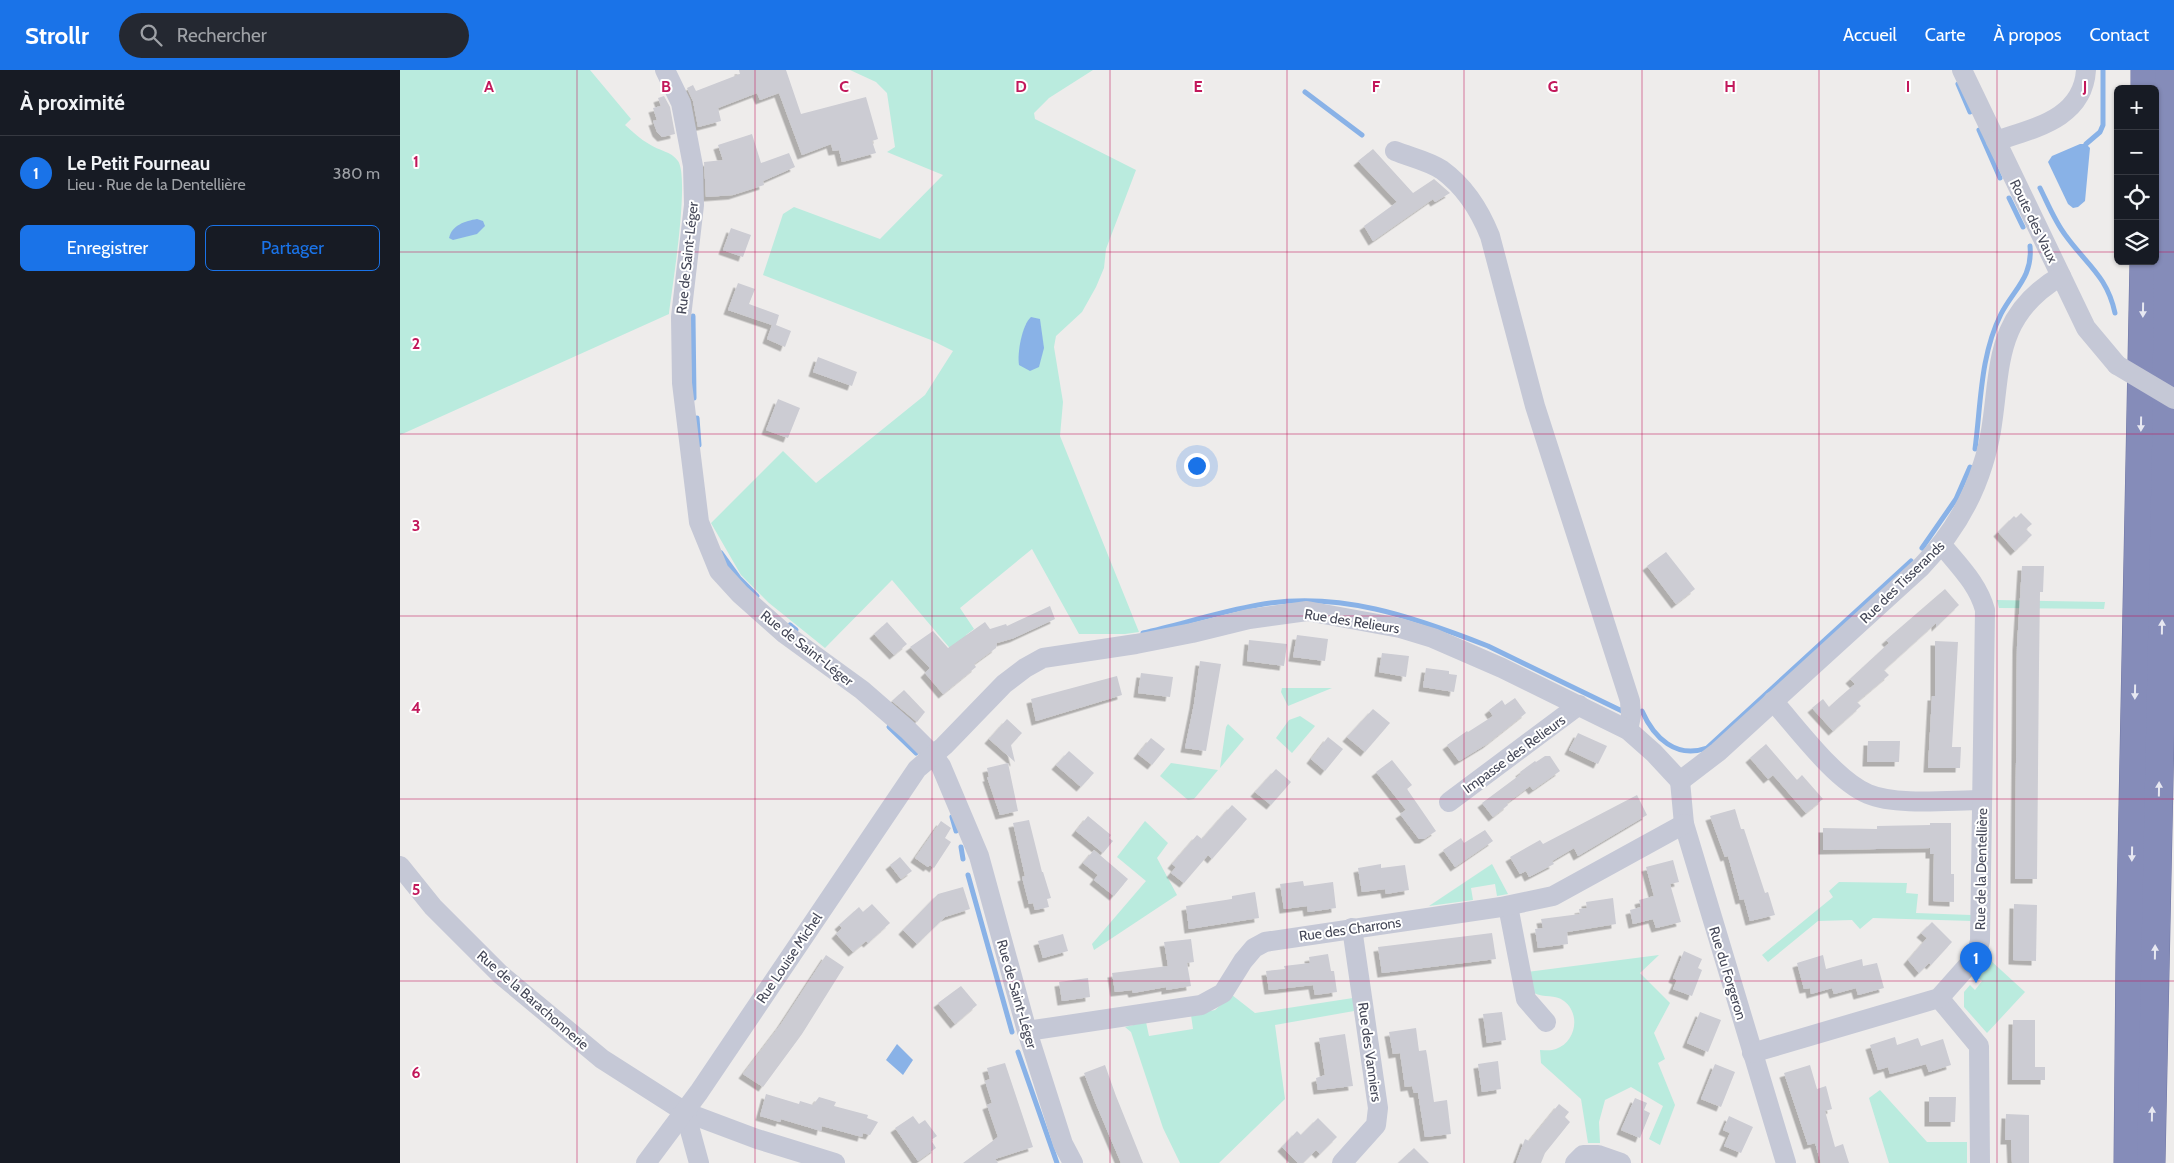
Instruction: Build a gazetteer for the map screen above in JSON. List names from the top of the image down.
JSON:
{
  "streets": {
    "street": [
      "Route des Vaux",
      "Rue de Saint-Léger",
      "Rue des Tisserands",
      "Rue des Relieurs",
      "Impasse des Relieurs",
      "Rue de la Dentellière",
      "Rue des Charrons",
      "Rue Louise Michel",
      "Rue du Forgeron",
      "Rue de la Barachonnerie",
      "Rue des Vanniers"
    ]
  },
  "crossings": [
    ["Route des Vaux", "Rue des Tisserands"],
    ["Rue de Saint-Léger", "Rue des Relieurs"],
    ["Rue de Saint-Léger", "Rue des Charrons"],
    ["Rue de Saint-Léger", "Rue Louise Michel"],
    ["Rue des Tisserands", "Rue des Relieurs"],
    ["Rue des Tisserands", "Rue de la Dentellière"],
    ["Rue des Tisserands", "Rue du Forgeron"],
    ["Rue des Relieurs", "Impasse des Relieurs"],
    ["Rue des Relieurs", "Rue Louise Michel"],
    ["Rue des Relieurs", "Rue du Forgeron"],
    ["Rue des Charrons", "Rue du Forgeron"],
    ["Rue des Charrons", "Rue des Vanniers"],
    ["Rue Louise Michel", "Rue de la Barachonnerie"]
  ],
  "page": {
    "header": "Strollr",
    "search": "Rechercher",
    "nav": [
      "Accueil",
      "Carte",
      "À propos",
      "Contact"
    ],
    "heading": "À proximité",
    "map_buttons": ["+", "−"],
    "list": [
      {
        "mark": "1",
        "name": "Le Petit Fourneau",
        "note": "Lieu · Rue de la Dentellière",
        "value": "380 m"
      }
    ],
    "buttons": ["Enregistrer", "Partager"],
    "pins": "1"
  },
  "grid": {
    "columns": [
      "A",
      "B",
      "C",
      "D",
      "E",
      "F",
      "G",
      "H",
      "I",
      "J"
    ],
    "rows": [
      "1",
      "2",
      "3",
      "4",
      "5",
      "6"
    ]
  }
}
